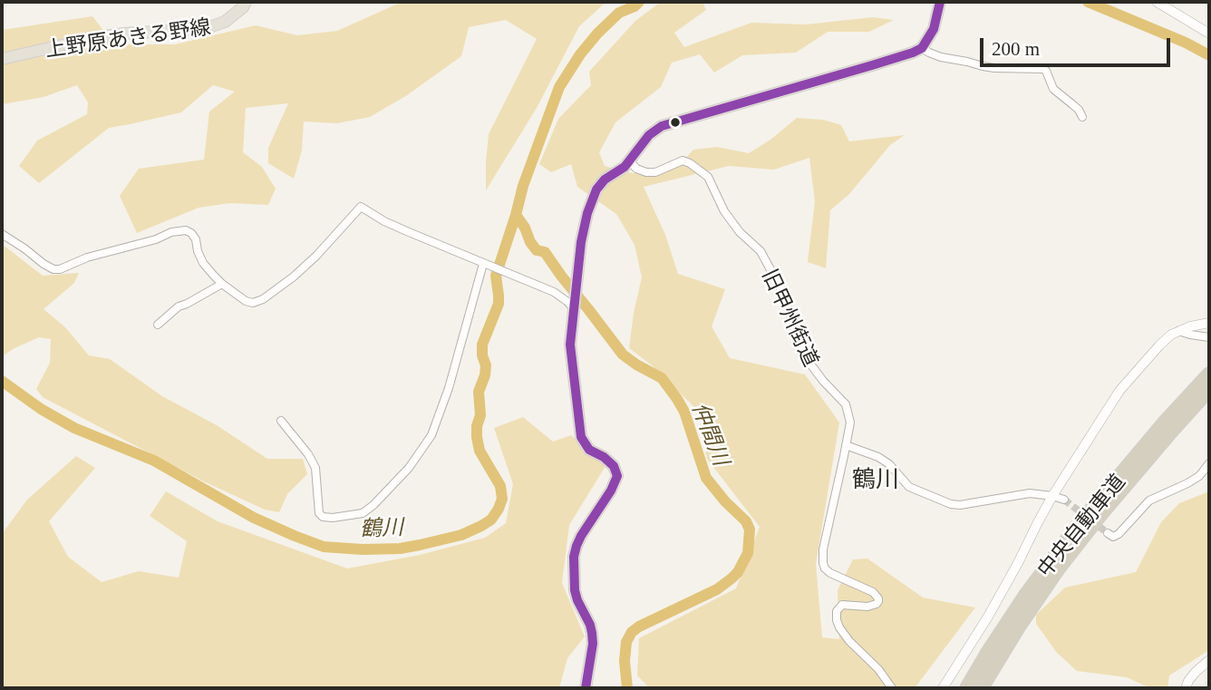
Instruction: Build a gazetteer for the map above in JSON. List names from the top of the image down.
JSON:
{
  "streets": {
    "highway": ["中央自動車道"],
    "main road": ["上野原あきる野線"],
    "street": ["旧甲州街道"]
  },
  "districts": ["鶴川"],
  "water": ["仲間川", "鶴川"],
  "scale_bar": "200 m"
}
